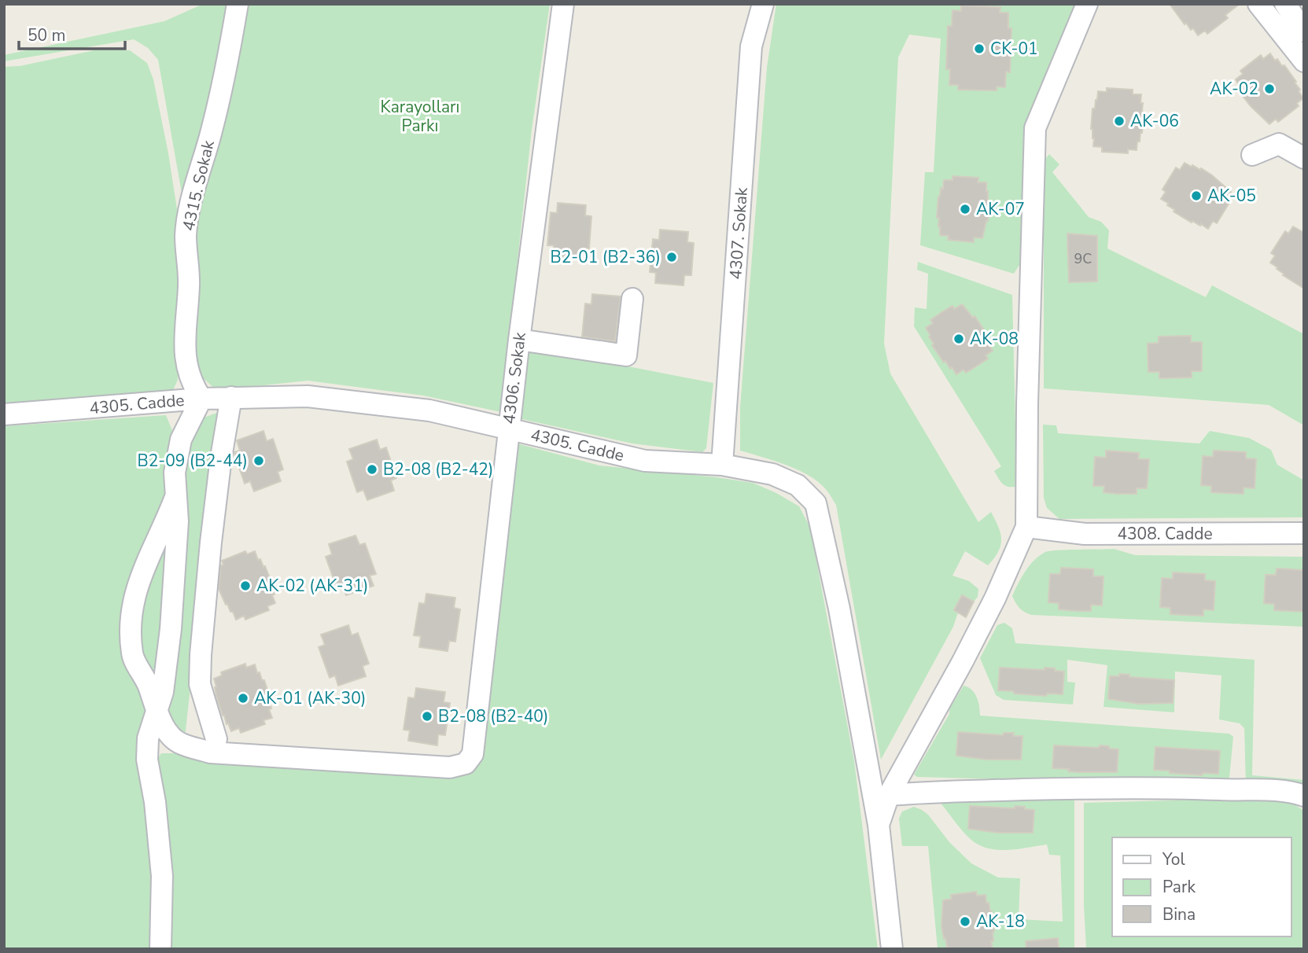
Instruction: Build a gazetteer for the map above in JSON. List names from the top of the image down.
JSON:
{
  "streets": {
    "street": [
      "4315. Sokak",
      "4307. Sokak",
      "4306. Sokak",
      "4305. Cadde",
      "4308. Cadde"
    ]
  },
  "crossings": [
    ["4315. Sokak", "4305. Cadde"],
    ["4307. Sokak", "4305. Cadde"],
    ["4306. Sokak", "4305. Cadde"]
  ],
  "parks": ["Karayolları Parkı"],
  "places": [
    "CK-01",
    "AK-02",
    "AK-06",
    "AK-05",
    "AK-07",
    "B2-01 (B2-36)",
    "AK-08",
    "B2-09 (B2-44)",
    "B2-08 (B2-42)",
    "AK-02 (AK-31)",
    "AK-01 (AK-30)",
    "B2-08 (B2-40)",
    "AK-18"
  ],
  "house_numbers": ["9C"],
  "legend": ["Yol", "Park", "Bina"],
  "scale_bar": "50 m"
}
